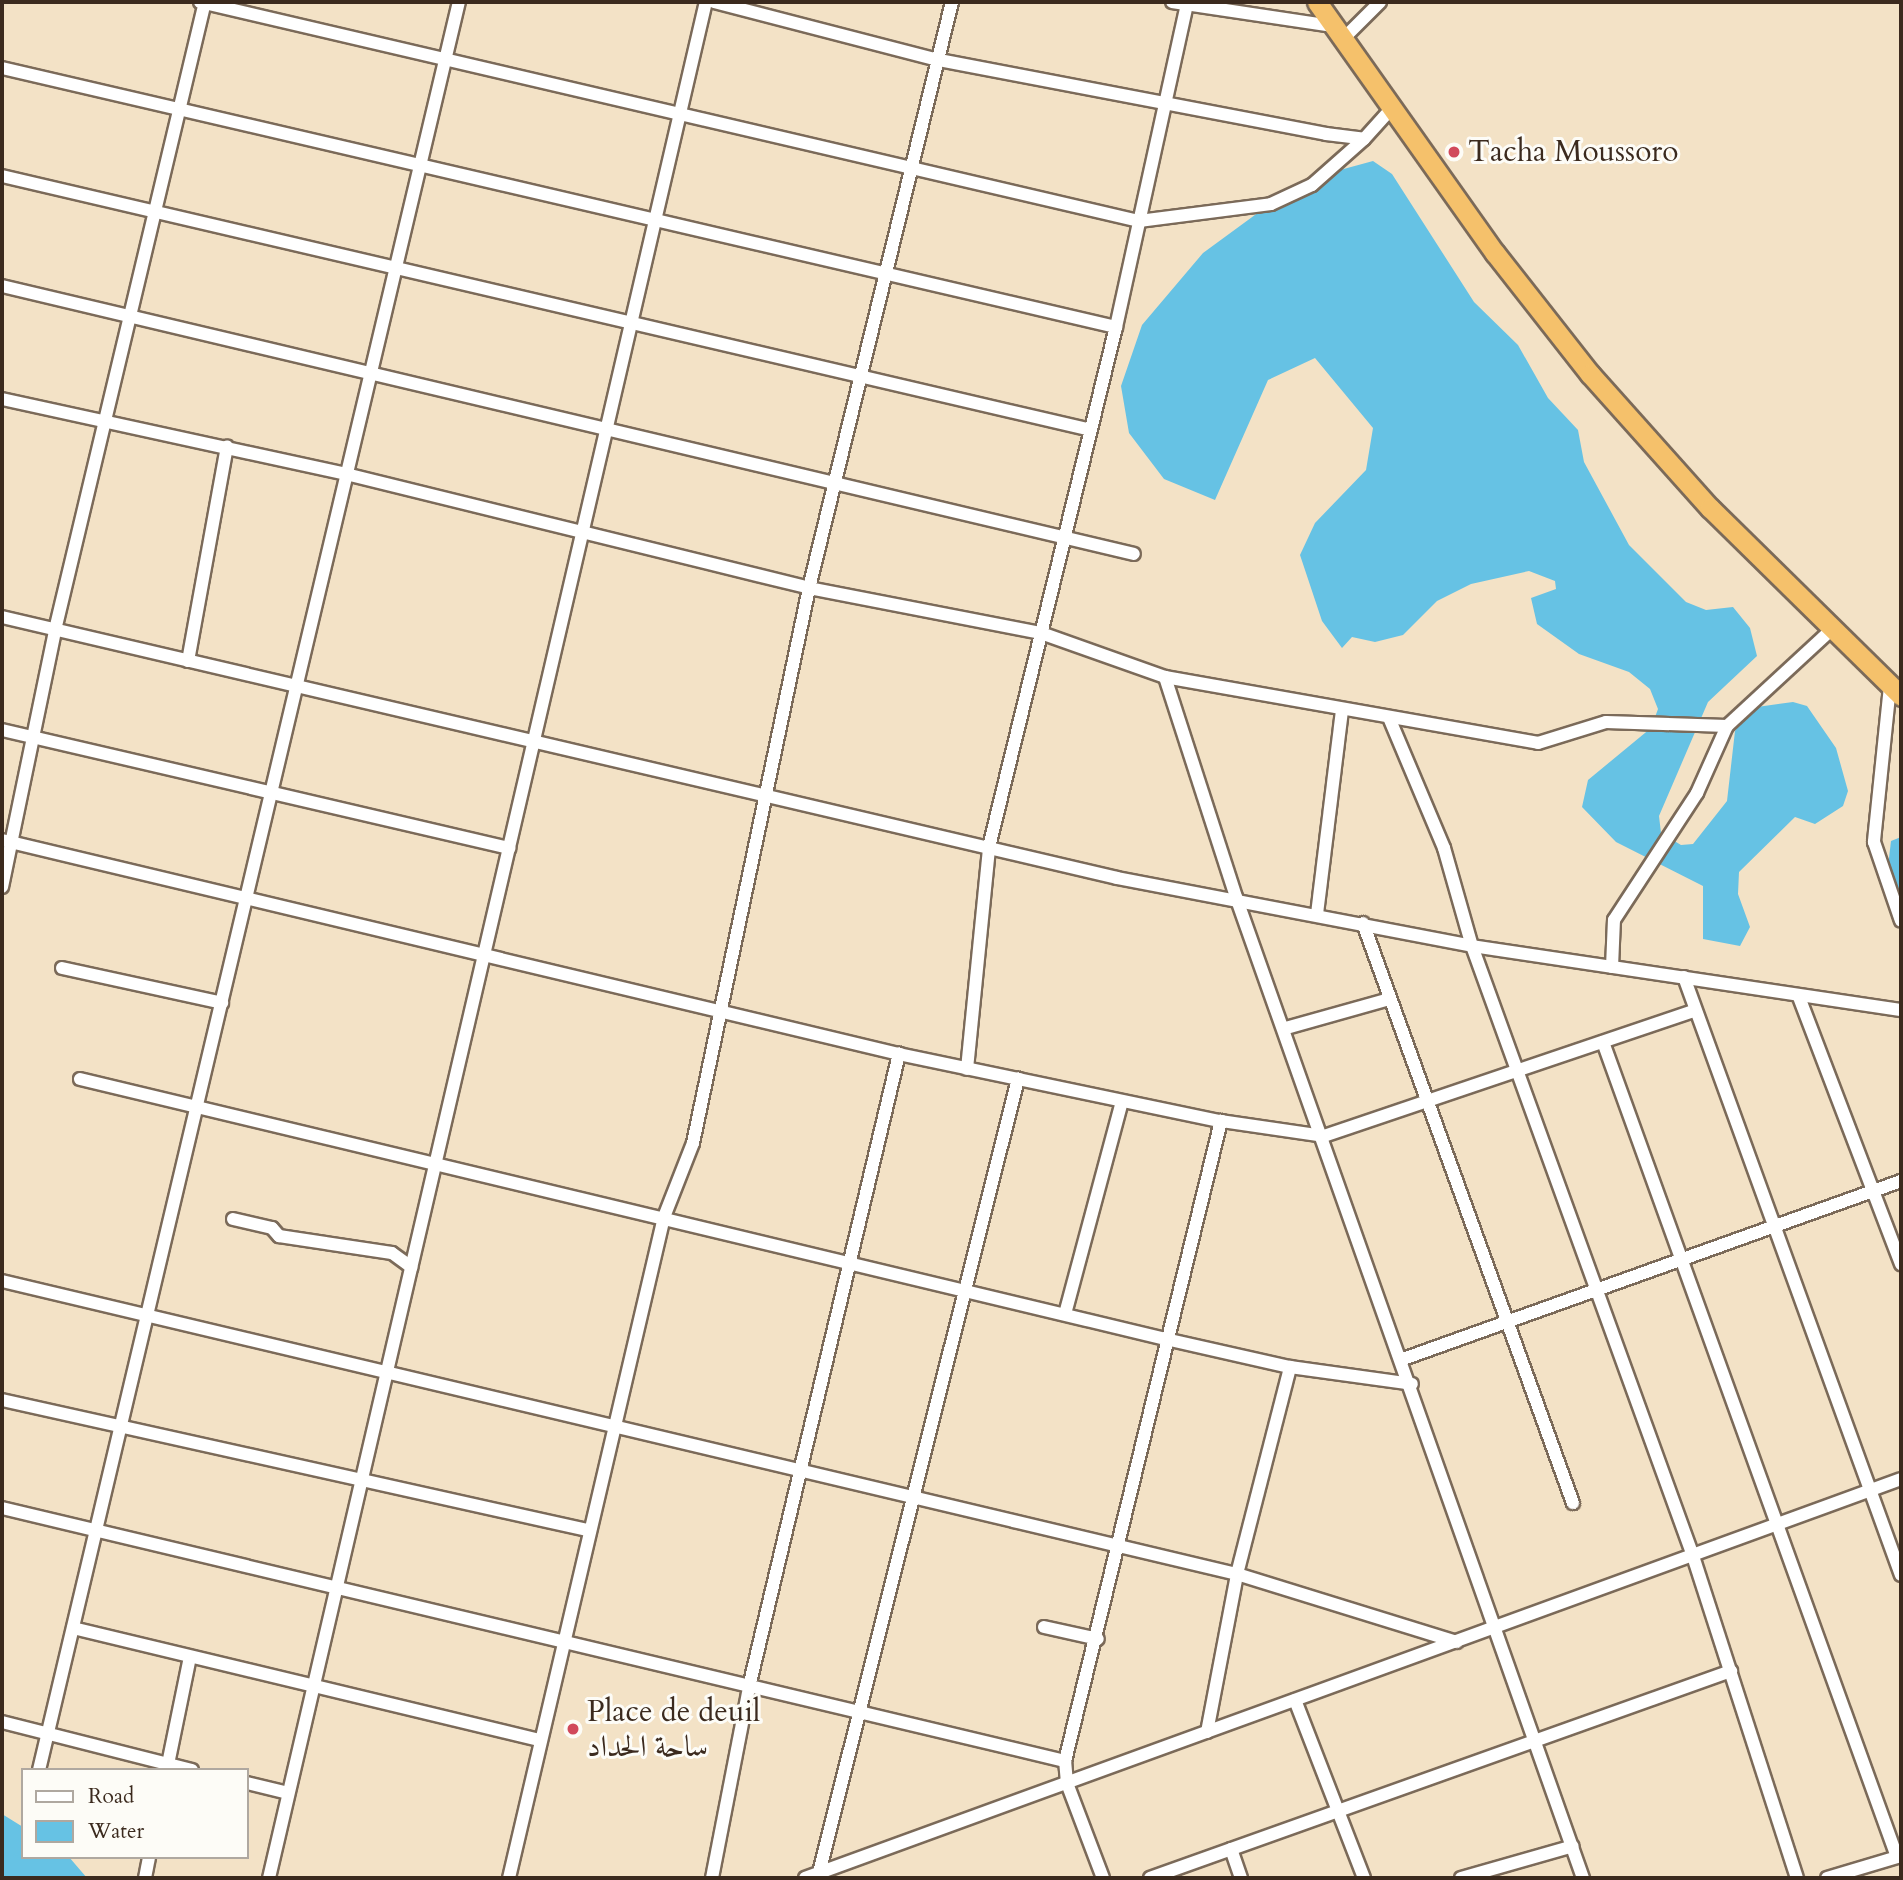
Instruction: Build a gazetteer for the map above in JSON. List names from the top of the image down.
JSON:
{
  "places": ["Tacha Moussoro", "Place de deuil ساحة الحداد"],
  "legend": ["Road", "Water"]
}
